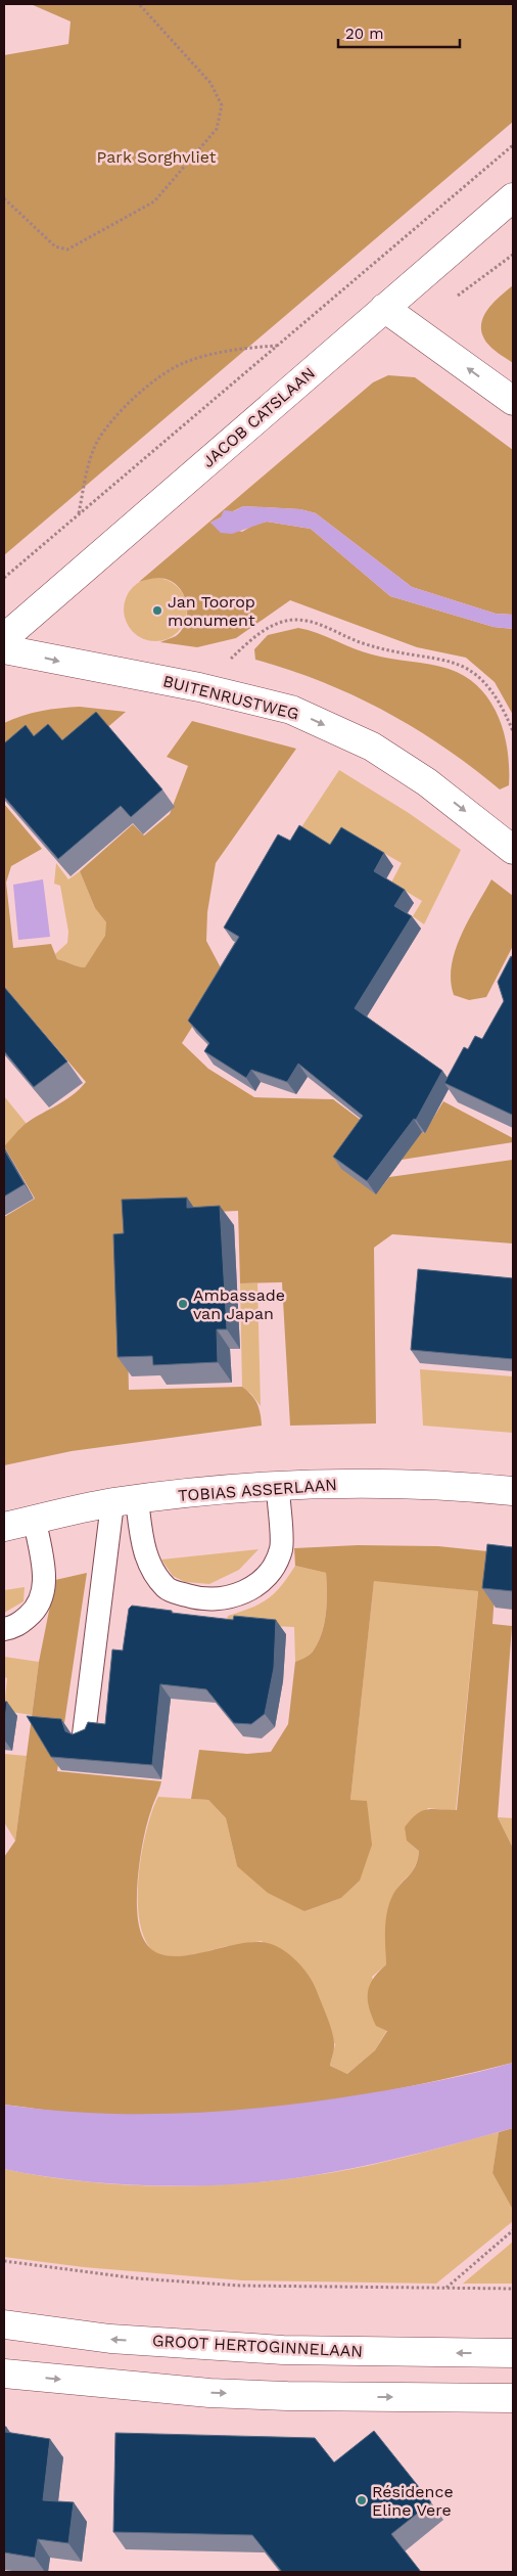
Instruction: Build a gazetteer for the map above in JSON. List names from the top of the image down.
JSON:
{
  "streets": {
    "street": [
      "JACOB CATSLAAN",
      "BUITENRUSTWEG",
      "TOBIAS ASSERLAAN",
      "GROOT HERTOGINNELAAN"
    ]
  },
  "one_way": ["BUITENRUSTWEG"],
  "parks": ["Park Sorghvliet"],
  "places": ["Jan Toorop monument", "Ambassade van Japan", "Résidence Eline Vere"],
  "scale_bar": "20 m"
}
